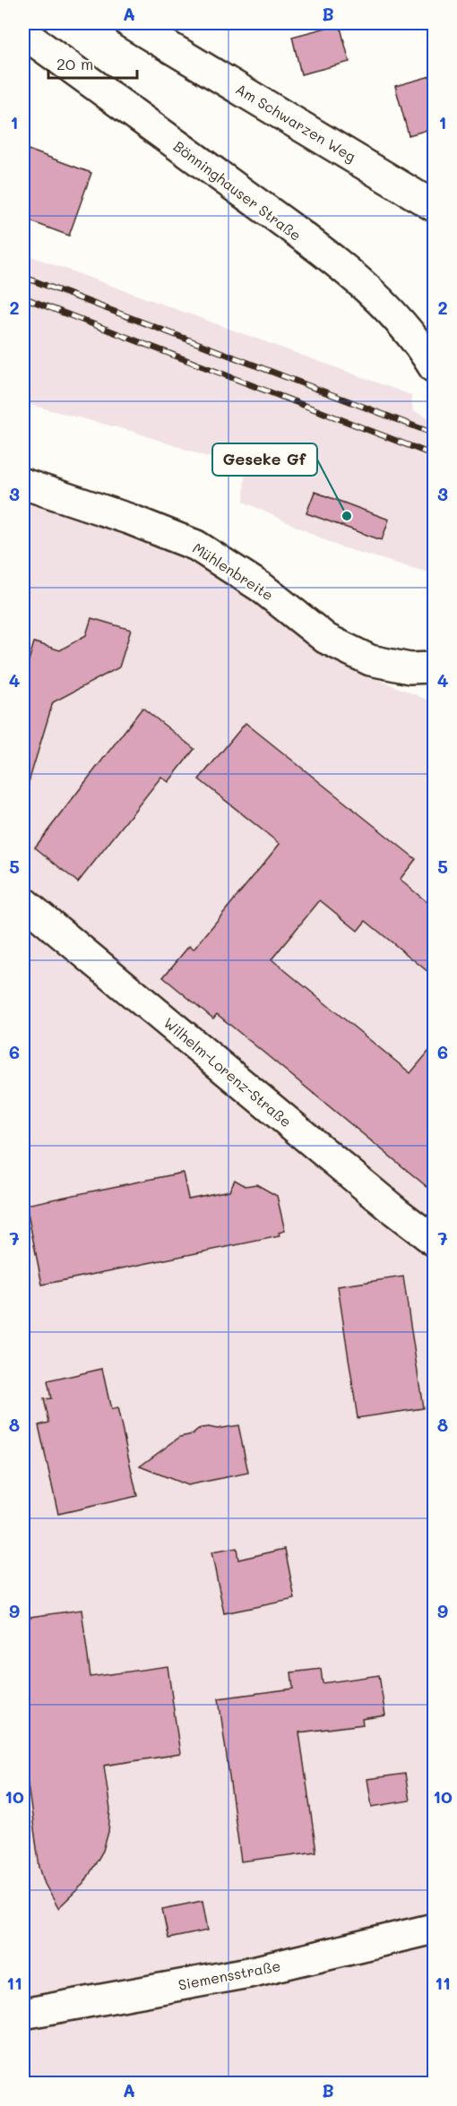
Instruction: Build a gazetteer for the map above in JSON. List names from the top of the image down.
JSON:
{
  "streets": {
    "street": [
      "Am Schwarzen Weg",
      "Bönninghauser Straße",
      "Mühlenbreite",
      "Wilhelm-Lorenz-Straße",
      "Siemensstraße"
    ]
  },
  "places": ["Geseke Gf"],
  "scale_bar": "20 m",
  "grid": {
    "columns": ["A", "B"],
    "rows": [
      "1",
      "2",
      "3",
      "4",
      "5",
      "6",
      "7",
      "8",
      "9",
      "10",
      "11"
    ]
  }
}
